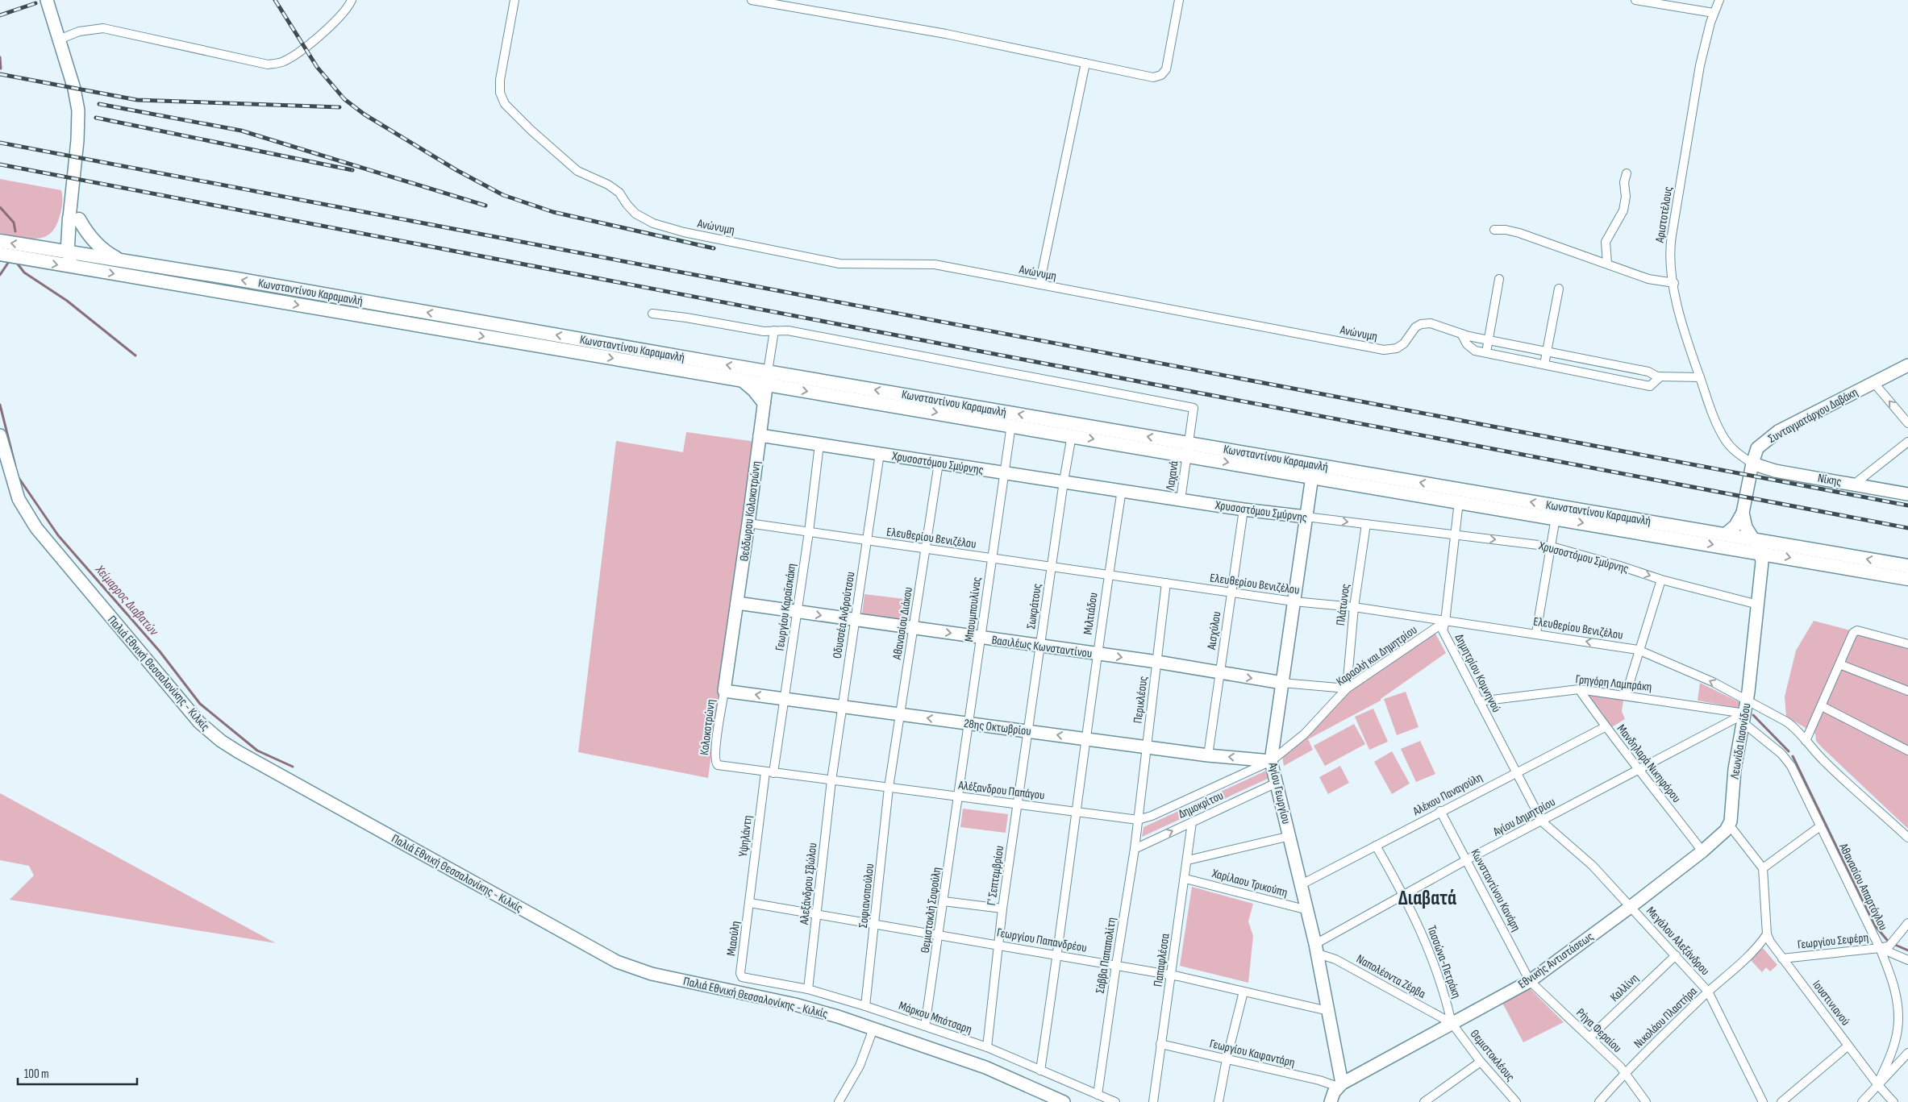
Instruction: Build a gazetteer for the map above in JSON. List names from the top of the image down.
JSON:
{
  "streets": {
    "main road": ["Κωνσταντίνου Καραμανλή"],
    "street": [
      "Αριστοτέλους",
      "Ανώνυμη",
      "Συνταγματάρχου Δαβάκη",
      "Χρυσοστόμου Σμύρνης",
      "Λαχανά",
      "Νίκης",
      "Θεόδωρου Κολοκοτρώνη",
      "Ελευθερίου Βενιζέλου",
      "Πλάτωνος",
      "Σωκράτους",
      "Γεωργίου Καραϊσκάκη",
      "Μπουμπουλίνας",
      "Μιλτιάδου",
      "Οδυσσέα Ανδρούτσου",
      "Αθανασίου Διάκου",
      "Αισχύλου",
      "Βασιλέως Κωνσταντίνου",
      "Καραολή και Δημητρίου",
      "Παλιά Εθνική Θεσσαλονίκης - Κιλκίς",
      "Δημητρίου Κομνηνού",
      "Γρηγόρη Λαμπράκη",
      "Περικλέους",
      "Κολοκοτρώνη",
      "28ης Οκτωβρίου",
      "Λεωνίδα Ιασονίδου",
      "Μανδηλαρά Νικηφόρου",
      "Αλέξανδρου Παπάγου",
      "Αγίου Γεωργίου",
      "Αλέκου Παναγούλη",
      "Δημοκρίτου",
      "Αγίου Δημητρίου",
      "Υψηλάντη",
      "Γ' Σεπτεμβρίου",
      "Χαρίλαου Τρικούπη",
      "Αλεξάνδρου Σβώλου",
      "Αθανασίου Απαρτόγλου",
      "Κωνσταντίνου Κανάρη",
      "Σοφιανοπούλου",
      "Θεμιστοκλή Σοφούλη",
      "Μιαούλη",
      "Γεωργίου Παπανδρέου",
      "Μεγάλου Αλεξάνδρου",
      "Γεωργίου Σεφέρη",
      "Σάββα Παπαπολίτη",
      "Παπαφλέσσα",
      "Εθνικής Αντιστάσεως",
      "Τασσώνα-Πετράκη",
      "Ναπολέοντα Ζέρβα",
      "Καλλίνη",
      "Ιουστινιανού",
      "Μάρκου Μπότσαρη",
      "Νικολάου Πλαστήρα",
      "Ρήγα Φεραίου",
      "Γεωργίου Καφαντάρη",
      "Θεμιστοκλέους"
    ]
  },
  "crossings": [
    ["Αριστοτέλους", "Ανώνυμη"],
    ["Αριστοτέλους", "Συνταγματάρχου Δαβάκη"],
    ["Αριστοτέλους", "Νίκης"],
    ["Κωνσταντίνου Καραμανλή", "Συνταγματάρχου Δαβάκη"],
    ["Κωνσταντίνου Καραμανλή", "Λαχανά"],
    ["Κωνσταντίνου Καραμανλή", "Θεόδωρου Κολοκοτρώνη"],
    ["Κωνσταντίνου Καραμανλή", "Σωκράτους"],
    ["Κωνσταντίνου Καραμανλή", "Μπουμπουλίνας"],
    ["Κωνσταντίνου Καραμανλή", "Δημητρίου Κομνηνού"],
    ["Κωνσταντίνου Καραμανλή", "Λεωνίδα Ιασονίδου"],
    ["Κωνσταντίνου Καραμανλή", "Αγίου Γεωργίου"],
    ["Συνταγματάρχου Δαβάκη", "Νίκης"],
    ["Χρυσοστόμου Σμύρνης", "Λαχανά"],
    ["Χρυσοστόμου Σμύρνης", "Θεόδωρου Κολοκοτρώνη"],
    ["Χρυσοστόμου Σμύρνης", "Πλάτωνος"],
    ["Χρυσοστόμου Σμύρνης", "Σωκράτους"],
    ["Χρυσοστόμου Σμύρνης", "Γεωργίου Καραϊσκάκη"],
    ["Χρυσοστόμου Σμύρνης", "Μπουμπουλίνας"],
    ["Χρυσοστόμου Σμύρνης", "Μιλτιάδου"],
    ["Χρυσοστόμου Σμύρνης", "Οδυσσέα Ανδρούτσου"],
    ["Χρυσοστόμου Σμύρνης", "Αθανασίου Διάκου"],
    ["Χρυσοστόμου Σμύρνης", "Αισχύλου"],
    ["Χρυσοστόμου Σμύρνης", "Δημητρίου Κομνηνού"],
    ["Χρυσοστόμου Σμύρνης", "Λεωνίδα Ιασονίδου"],
    ["Χρυσοστόμου Σμύρνης", "Αγίου Γεωργίου"],
    ["Λαχανά", "Θεόδωρου Κολοκοτρώνη"],
    ["Θεόδωρου Κολοκοτρώνη", "Ελευθερίου Βενιζέλου"],
    ["Θεόδωρου Κολοκοτρώνη", "Βασιλέως Κωνσταντίνου"],
    ["Θεόδωρου Κολοκοτρώνη", "Κολοκοτρώνη"],
    ["Θεόδωρου Κολοκοτρώνη", "28ης Οκτωβρίου"],
    ["Ελευθερίου Βενιζέλου", "Πλάτωνος"],
    ["Ελευθερίου Βενιζέλου", "Σωκράτους"],
    ["Ελευθερίου Βενιζέλου", "Γεωργίου Καραϊσκάκη"],
    ["Ελευθερίου Βενιζέλου", "Μπουμπουλίνας"],
    ["Ελευθερίου Βενιζέλου", "Μιλτιάδου"],
    ["Ελευθερίου Βενιζέλου", "Οδυσσέα Ανδρούτσου"],
    ["Ελευθερίου Βενιζέλου", "Αθανασίου Διάκου"],
    ["Ελευθερίου Βενιζέλου", "Αισχύλου"],
    ["Ελευθερίου Βενιζέλου", "Καραολή και Δημητρίου"],
    ["Ελευθερίου Βενιζέλου", "Δημητρίου Κομνηνού"],
    ["Ελευθερίου Βενιζέλου", "Περικλέους"],
    ["Ελευθερίου Βενιζέλου", "Λεωνίδα Ιασονίδου"],
    ["Ελευθερίου Βενιζέλου", "Αγίου Γεωργίου"],
    ["Πλάτωνος", "Βασιλέως Κωνσταντίνου"],
    ["Πλάτωνος", "Καραολή και Δημητρίου"],
    ["Σωκράτους", "Βασιλέως Κωνσταντίνου"],
    ["Σωκράτους", "28ης Οκτωβρίου"],
    ["Σωκράτους", "Αλέξανδρου Παπάγου"],
    ["Σωκράτους", "Γ' Σεπτεμβρίου"],
    ["Γεωργίου Καραϊσκάκη", "Βασιλέως Κωνσταντίνου"],
    ["Γεωργίου Καραϊσκάκη", "28ης Οκτωβρίου"],
    ["Γεωργίου Καραϊσκάκη", "Αλέξανδρου Παπάγου"],
    ["Γεωργίου Καραϊσκάκη", "Υψηλάντη"],
    ["Μπουμπουλίνας", "Βασιλέως Κωνσταντίνου"],
    ["Μπουμπουλίνας", "28ης Οκτωβρίου"],
    ["Μπουμπουλίνας", "Αλέξανδρου Παπάγου"],
    ["Μπουμπουλίνας", "Θεμιστοκλή Σοφούλη"],
    ["Μιλτιάδου", "Βασιλέως Κωνσταντίνου"],
    ["Μιλτιάδου", "28ης Οκτωβρίου"],
    ["Μιλτιάδου", "Αλέξανδρου Παπάγου"],
    ["Μιλτιάδου", "Γεωργίου Παπανδρέου"],
    ["Μιλτιάδου", "Μάρκου Μπότσαρη"],
    ["Οδυσσέα Ανδρούτσου", "Βασιλέως Κωνσταντίνου"],
    ["Οδυσσέα Ανδρούτσου", "28ης Οκτωβρίου"],
    ["Οδυσσέα Ανδρούτσου", "Αλέξανδρου Παπάγου"],
    ["Οδυσσέα Ανδρούτσου", "Αλεξάνδρου Σβώλου"],
    ["Αθανασίου Διάκου", "Βασιλέως Κωνσταντίνου"],
    ["Αθανασίου Διάκου", "28ης Οκτωβρίου"],
    ["Αθανασίου Διάκου", "Αλέξανδρου Παπάγου"],
    ["Αθανασίου Διάκου", "Σοφιανοπούλου"],
    ["Αισχύλου", "Βασιλέως Κωνσταντίνου"],
    ["Αισχύλου", "28ης Οκτωβρίου"],
    ["Βασιλέως Κωνσταντίνου", "Καραολή και Δημητρίου"],
    ["Βασιλέως Κωνσταντίνου", "Περικλέους"],
    ["Βασιλέως Κωνσταντίνου", "Αγίου Γεωργίου"],
    ["Καραολή και Δημητρίου", "Δημητρίου Κομνηνού"],
    ["Καραολή και Δημητρίου", "28ης Οκτωβρίου"],
    ["Καραολή και Δημητρίου", "Αλέξανδρου Παπάγου"],
    ["Καραολή και Δημητρίου", "Αγίου Γεωργίου"],
    ["Δημητρίου Κομνηνού", "Γρηγόρη Λαμπράκη"],
    ["Δημητρίου Κομνηνού", "Αλέκου Παναγούλη"],
    ["Δημητρίου Κομνηνού", "Αγίου Δημητρίου"],
    ["Δημητρίου Κομνηνού", "Μεγάλου Αλεξάνδρου"],
    ["Γρηγόρη Λαμπράκη", "Λεωνίδα Ιασονίδου"],
    ["Γρηγόρη Λαμπράκη", "Μανδηλαρά Νικηφόρου"],
    ["Γρηγόρη Λαμπράκη", "Αγίου Δημητρίου"],
    ["Γρηγόρη Λαμπράκη", "Αθανασίου Απαρτόγλου"],
    ["Περικλέους", "28ης Οκτωβρίου"],
    ["Περικλέους", "Αλέξανδρου Παπάγου"],
    ["Περικλέους", "Σάββα Παπαπολίτη"],
    ["Κολοκοτρώνη", "28ης Οκτωβρίου"],
    ["Κολοκοτρώνη", "Αλέξανδρου Παπάγου"],
    ["28ης Οκτωβρίου", "Αλέξανδρου Παπάγου"],
    ["28ης Οκτωβρίου", "Αγίου Γεωργίου"],
    ["Λεωνίδα Ιασονίδου", "Αγίου Δημητρίου"],
    ["Λεωνίδα Ιασονίδου", "Αθανασίου Απαρτόγλου"],
    ["Λεωνίδα Ιασονίδου", "Εθνικής Αντιστάσεως"],
    ["Μανδηλαρά Νικηφόρου", "Αλέκου Παναγούλη"],
    ["Μανδηλαρά Νικηφόρου", "Αγίου Δημητρίου"],
    ["Μανδηλαρά Νικηφόρου", "Εθνικής Αντιστάσεως"],
    ["Αλέξανδρου Παπάγου", "Αγίου Γεωργίου"],
    ["Αλέξανδρου Παπάγου", "Υψηλάντη"],
    ["Αλέξανδρου Παπάγου", "Γ' Σεπτεμβρίου"],
    ["Αλέξανδρου Παπάγου", "Αλεξάνδρου Σβώλου"],
    ["Αλέξανδρου Παπάγου", "Σοφιανοπούλου"],
    ["Αλέξανδρου Παπάγου", "Θεμιστοκλή Σοφούλη"],
    ["Αλέξανδρου Παπάγου", "Σάββα Παπαπολίτη"],
    ["Αγίου Γεωργίου", "Αλέκου Παναγούλη"],
    ["Αγίου Γεωργίου", "Δημοκρίτου"],
    ["Αγίου Γεωργίου", "Αγίου Δημητρίου"],
    ["Αγίου Γεωργίου", "Χαρίλαου Τρικούπη"],
    ["Αγίου Γεωργίου", "Γεωργίου Παπανδρέου"],
    ["Αγίου Γεωργίου", "Εθνικής Αντιστάσεως"],
    ["Αγίου Γεωργίου", "Ναπολέοντα Ζέρβα"],
    ["Αγίου Γεωργίου", "Γεωργίου Καφαντάρη"],
    ["Αλέκου Παναγούλη", "Κωνσταντίνου Κανάρη"],
    ["Αλέκου Παναγούλη", "Τασσώνα-Πετράκη"],
    ["Δημοκρίτου", "Σάββα Παπαπολίτη"],
    ["Δημοκρίτου", "Παπαφλέσσα"],
    ["Αγίου Δημητρίου", "Αθανασίου Απαρτόγλου"],
    ["Αγίου Δημητρίου", "Κωνσταντίνου Κανάρη"],
    ["Αγίου Δημητρίου", "Μεγάλου Αλεξάνδρου"],
    ["Αγίου Δημητρίου", "Τασσώνα-Πετράκη"],
    ["Αγίου Δημητρίου", "Ναπολέοντα Ζέρβα"],
    ["Υψηλάντη", "Μιαούλη"],
    ["Υψηλάντη", "Γεωργίου Παπανδρέου"],
    ["Γ' Σεπτεμβρίου", "Γεωργίου Παπανδρέου"],
    ["Γ' Σεπτεμβρίου", "Μάρκου Μπότσαρη"],
    ["Χαρίλαου Τρικούπη", "Παπαφλέσσα"],
    ["Αλεξάνδρου Σβώλου", "Γεωργίου Παπανδρέου"],
    ["Αλεξάνδρου Σβώλου", "Μάρκου Μπότσαρη"],
    ["Αθανασίου Απαρτόγλου", "Γεωργίου Σεφέρη"],
    ["Αθανασίου Απαρτόγλου", "Ιουστινιανού"],
    ["Κωνσταντίνου Κανάρη", "Εθνικής Αντιστάσεως"],
    ["Κωνσταντίνου Κανάρη", "Ρήγα Φεραίου"],
    ["Σοφιανοπούλου", "Γεωργίου Παπανδρέου"],
    ["Σοφιανοπούλου", "Μάρκου Μπότσαρη"],
    ["Θεμιστοκλή Σοφούλη", "Γεωργίου Παπανδρέου"],
    ["Θεμιστοκλή Σοφούλη", "Μάρκου Μπότσαρη"],
    ["Μιαούλη", "Γεωργίου Παπανδρέου"],
    ["Μιαούλη", "Μάρκου Μπότσαρη"],
    ["Γεωργίου Παπανδρέου", "Σάββα Παπαπολίτη"],
    ["Γεωργίου Παπανδρέου", "Παπαφλέσσα"],
    ["Μεγάλου Αλεξάνδρου", "Εθνικής Αντιστάσεως"],
    ["Μεγάλου Αλεξάνδρου", "Καλλίνη"],
    ["Μεγάλου Αλεξάνδρου", "Νικολάου Πλαστήρα"],
    ["Γεωργίου Σεφέρη", "Ιουστινιανού"],
    ["Σάββα Παπαπολίτη", "Μάρκου Μπότσαρη"],
    ["Παπαφλέσσα", "Γεωργίου Καφαντάρη"],
    ["Εθνικής Αντιστάσεως", "Τασσώνα-Πετράκη"],
    ["Εθνικής Αντιστάσεως", "Ναπολέοντα Ζέρβα"],
    ["Εθνικής Αντιστάσεως", "Ρήγα Φεραίου"],
    ["Εθνικής Αντιστάσεως", "Γεωργίου Καφαντάρη"],
    ["Εθνικής Αντιστάσεως", "Θεμιστοκλέους"],
    ["Τασσώνα-Πετράκη", "Ναπολέοντα Ζέρβα"],
    ["Τασσώνα-Πετράκη", "Θεμιστοκλέους"],
    ["Ναπολέοντα Ζέρβα", "Θεμιστοκλέους"],
    ["Καλλίνη", "Ρήγα Φεραίου"],
    ["Ιουστινιανού", "Νικολάου Πλαστήρα"],
    ["Νικολάου Πλαστήρα", "Ρήγα Φεραίου"]
  ],
  "one_way": ["Βασιλέως Κωνσταντίνου", "28ης Οκτωβρίου"],
  "districts": ["Διαβατά"],
  "water": ["Χείμαρρος Διαβατών"],
  "scale_bar": "100 m"
}
